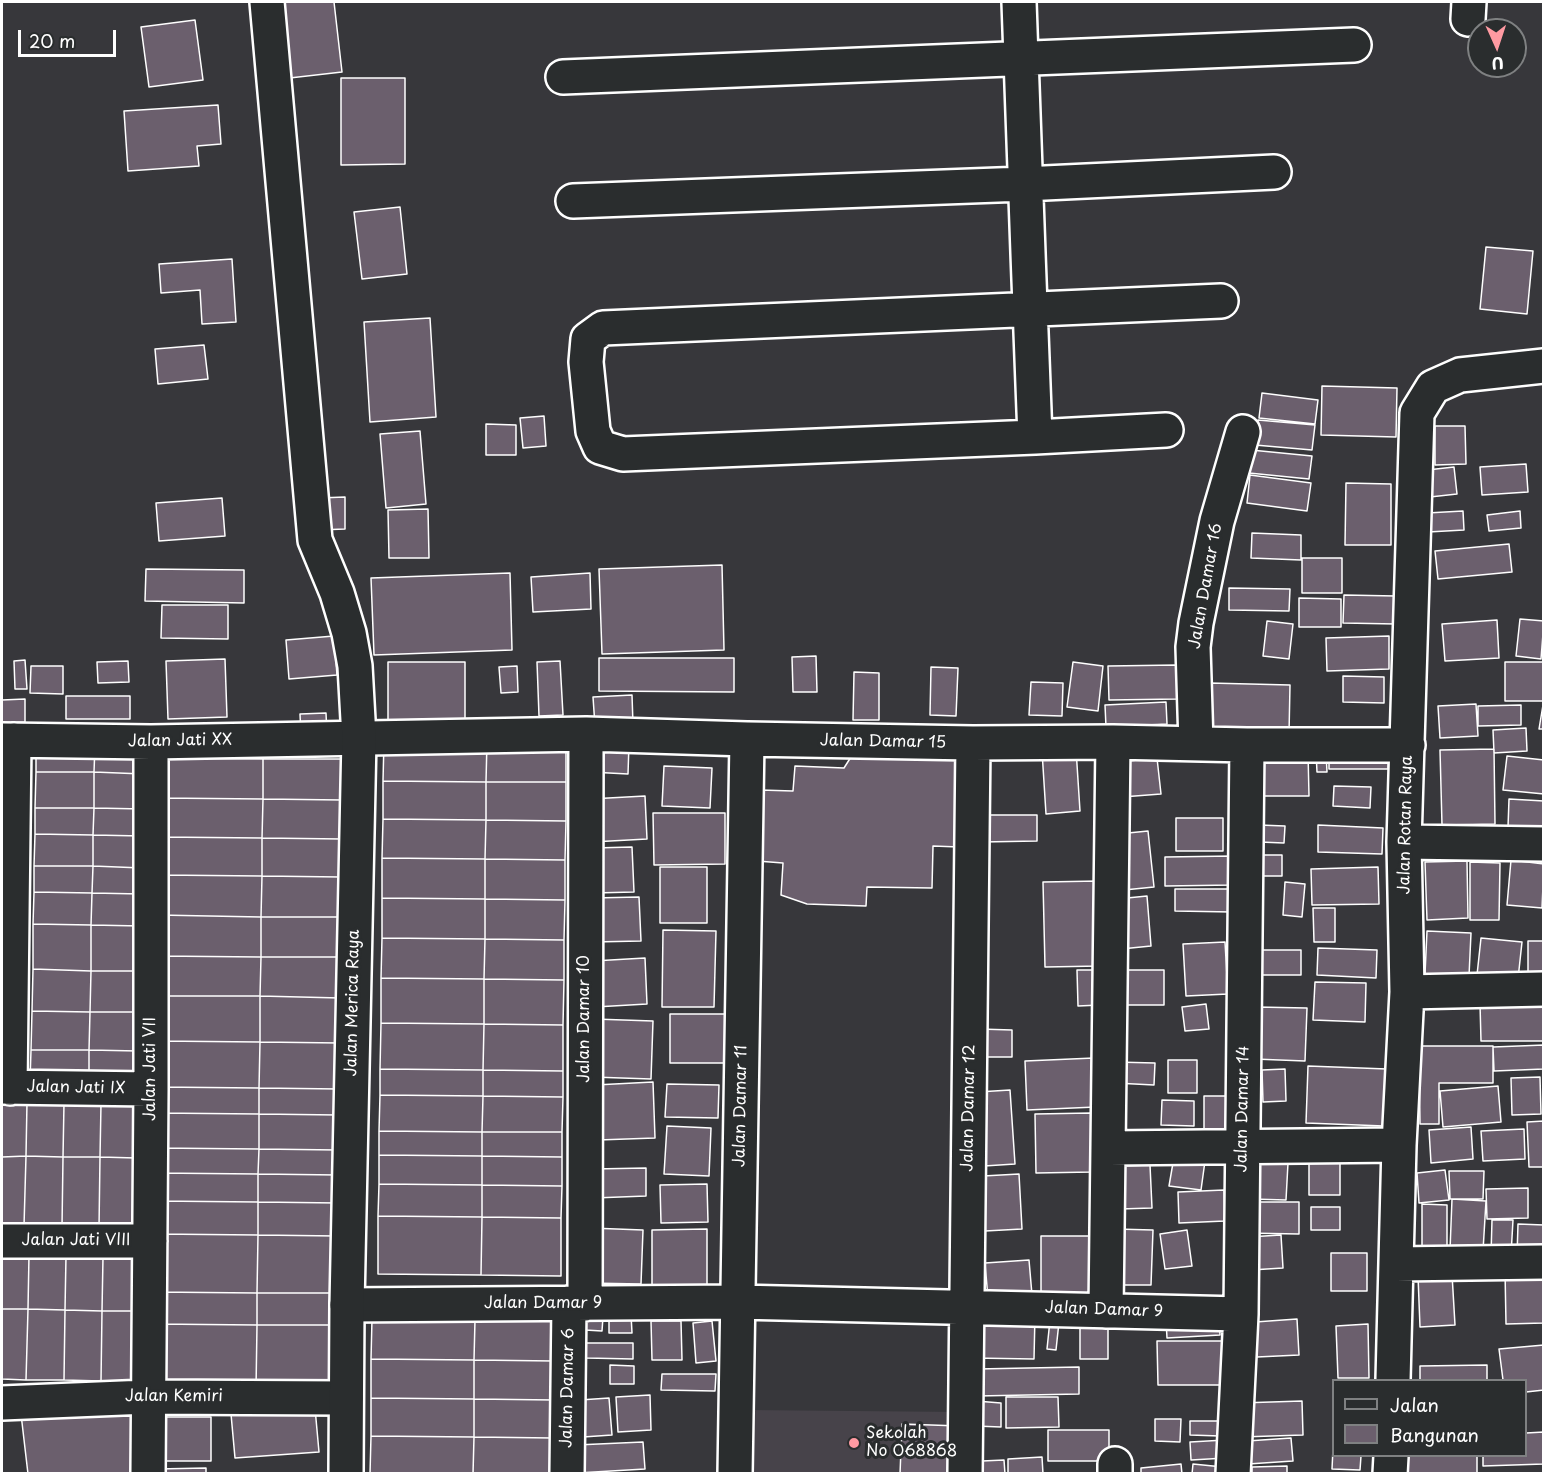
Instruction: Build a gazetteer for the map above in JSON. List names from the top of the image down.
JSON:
{
  "streets": {
    "street": [
      "Jalan Damar 16",
      "Jalan Jati XX",
      "Jalan Damar 15",
      "Jalan Rotan Raya",
      "Jalan Merica Raya",
      "Jalan Damar 10",
      "Jalan Jati VII",
      "Jalan Jati IX",
      "Jalan Damar 11",
      "Jalan Damar 12",
      "Jalan Damar 14",
      "Jalan Jati VIII",
      "Jalan Damar 9",
      "Jalan Damar 6",
      "Jalan Kemiri"
    ]
  },
  "crossings": [
    ["Jalan Damar 16", "Jalan Damar 15"],
    ["Jalan Jati XX", "Jalan Damar 15"],
    ["Jalan Jati XX", "Jalan Merica Raya"],
    ["Jalan Jati XX", "Jalan Jati VII"],
    ["Jalan Damar 15", "Jalan Rotan Raya"],
    ["Jalan Damar 15", "Jalan Merica Raya"],
    ["Jalan Damar 15", "Jalan Damar 10"],
    ["Jalan Damar 15", "Jalan Damar 11"],
    ["Jalan Damar 15", "Jalan Damar 12"],
    ["Jalan Damar 15", "Jalan Damar 14"],
    ["Jalan Merica Raya", "Jalan Damar 9"],
    ["Jalan Merica Raya", "Jalan Kemiri"],
    ["Jalan Damar 10", "Jalan Damar 9"],
    ["Jalan Damar 10", "Jalan Damar 6"],
    ["Jalan Jati VII", "Jalan Jati IX"],
    ["Jalan Jati VII", "Jalan Jati VIII"],
    ["Jalan Jati VII", "Jalan Kemiri"],
    ["Jalan Damar 11", "Jalan Damar 9"],
    ["Jalan Damar 12", "Jalan Damar 9"],
    ["Jalan Damar 14", "Jalan Damar 9"],
    ["Jalan Damar 9", "Jalan Damar 6"]
  ],
  "places": ["Sekolah No 068868"],
  "legend": ["Jalan", "Bangunan"],
  "scale_bar": "20 m",
  "north": "bottom"
}
